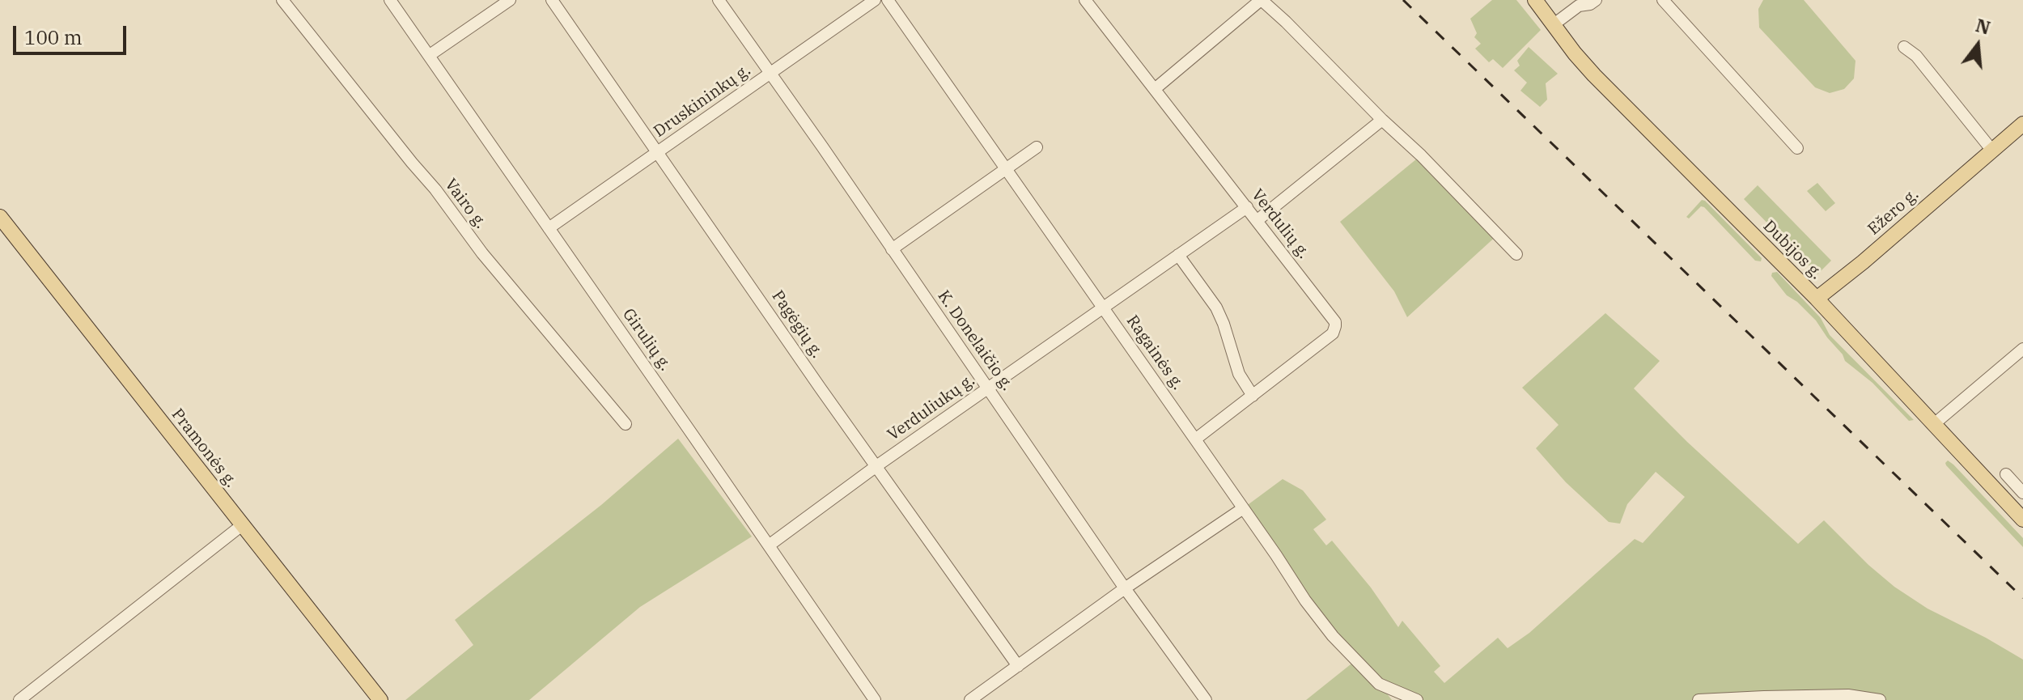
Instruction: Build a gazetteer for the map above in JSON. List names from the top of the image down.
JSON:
{
  "streets": {
    "main road": ["Ežero g.", "Dubijos g.", "Pramonės g."],
    "street": [
      "Druskininkų g.",
      "Vairo g.",
      "Verdulių g.",
      "Pagėgių g.",
      "Girulių g.",
      "K. Donelaičio g.",
      "Ragainės g.",
      "Verduliukų g."
    ]
  },
  "crossings": [
    ["Druskininkų g.", "Pagėgių g."],
    ["Druskininkų g.", "Girulių g."],
    ["Druskininkų g.", "K. Donelaičio g."],
    ["Ežero g.", "Dubijos g."],
    ["Verdulių g.", "Ragainės g."],
    ["Verdulių g.", "Verduliukų g."],
    ["Pagėgių g.", "Verduliukų g."],
    ["Girulių g.", "Verduliukų g."],
    ["K. Donelaičio g.", "Verduliukų g."],
    ["Ragainės g.", "Verduliukų g."]
  ],
  "scale_bar": "100 m",
  "north": "top"
}
